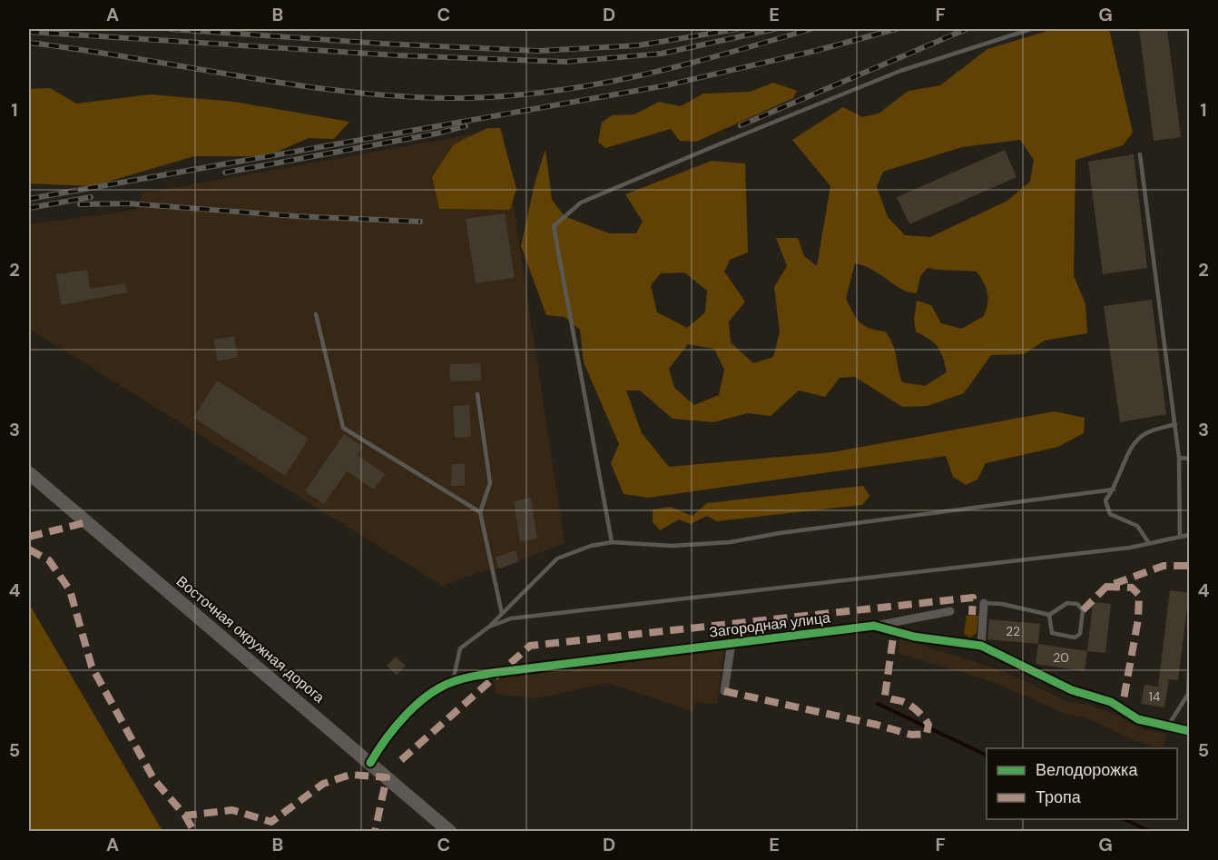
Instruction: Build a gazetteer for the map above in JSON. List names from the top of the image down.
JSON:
{
  "streets": {
    "main road": ["Восточная окружная дорога"],
    "street": ["Загородная улица"]
  },
  "crossings": [
    ["Загородная улица", "Восточная окружная дорога"]
  ],
  "house_numbers": ["22", "20", "14"],
  "legend": ["Велодорожка", "Тропа"],
  "grid": {
    "columns": [
      "A",
      "B",
      "C",
      "D",
      "E",
      "F",
      "G"
    ],
    "rows": [
      "1",
      "2",
      "3",
      "4",
      "5"
    ]
  }
}
